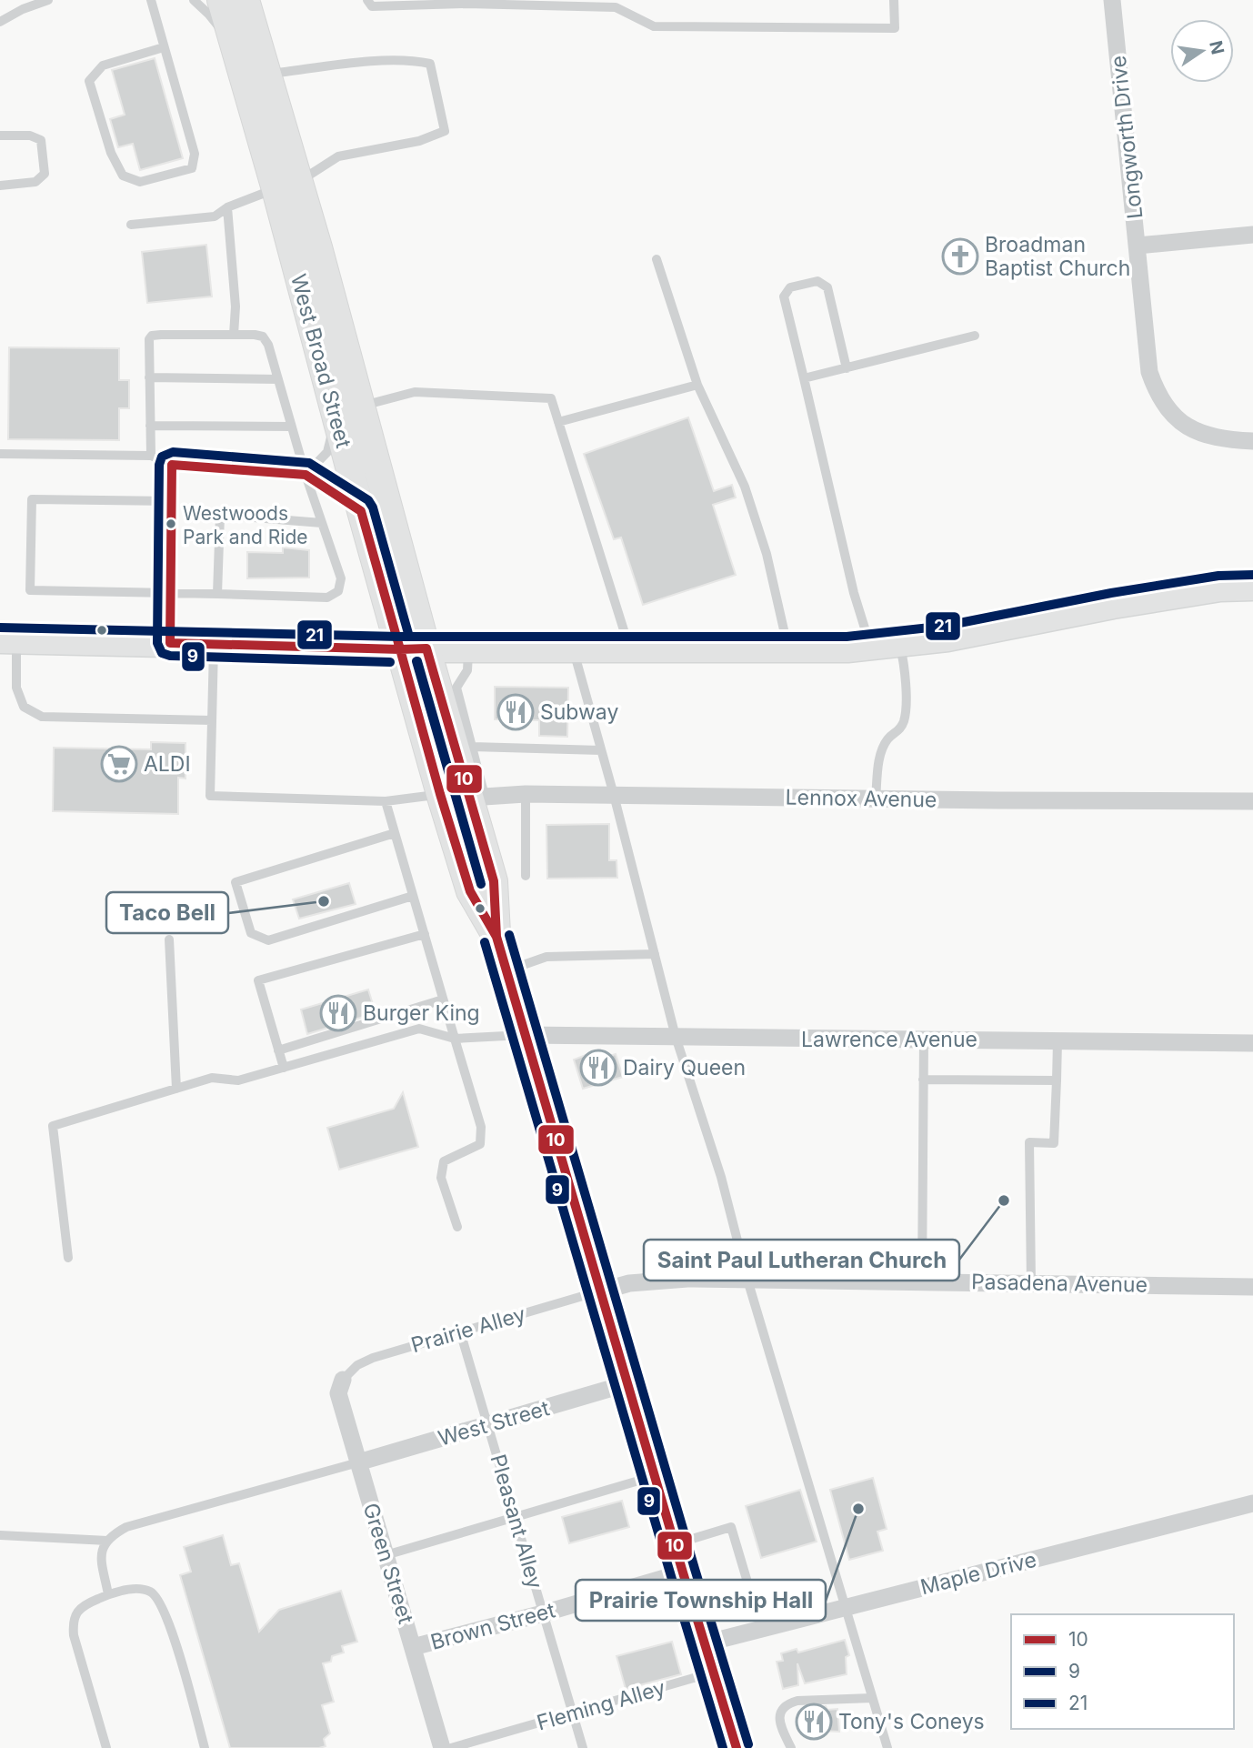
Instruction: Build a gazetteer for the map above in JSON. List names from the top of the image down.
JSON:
{
  "streets": {
    "main road": ["West Broad Street"],
    "street": [
      "Longworth Drive",
      "Lennox Avenue",
      "Lawrence Avenue",
      "Pasadena Avenue",
      "West Street",
      "Green Street",
      "Maple Drive",
      "Brown Street"
    ],
    "lane": ["Prairie Alley", "Pleasant Alley", "Fleming Alley"]
  },
  "crossings": [
    ["West Broad Street", "Lennox Avenue"],
    ["West Broad Street", "Lawrence Avenue"],
    ["West Broad Street", "Pasadena Avenue"],
    ["West Broad Street", "Prairie Alley"],
    ["West Broad Street", "West Street"],
    ["West Broad Street", "Maple Drive"],
    ["West Broad Street", "Brown Street"],
    ["West Broad Street", "Fleming Alley"],
    ["Pasadena Avenue", "Prairie Alley"],
    ["Prairie Alley", "Pleasant Alley"],
    ["Prairie Alley", "Green Street"],
    ["West Street", "Pleasant Alley"],
    ["West Street", "Green Street"],
    ["Pleasant Alley", "Brown Street"],
    ["Pleasant Alley", "Fleming Alley"],
    ["Green Street", "Brown Street"]
  ],
  "places": {
    "church": ["Broadman Baptist Church"],
    "other": [
      "Westwoods Park and Ride",
      "Taco Bell",
      "Saint Paul Lutheran Church",
      "Prairie Township Hall"
    ],
    "restaurant": [
      "Subway",
      "Burger King",
      "Dairy Queen",
      "Tony's Coneys"
    ],
    "supermarket": ["ALDI"]
  },
  "lines": ["transit line 9", "transit line 10", "transit line 21"],
  "legend": ["10", "9", "21"],
  "north": "right"
}
